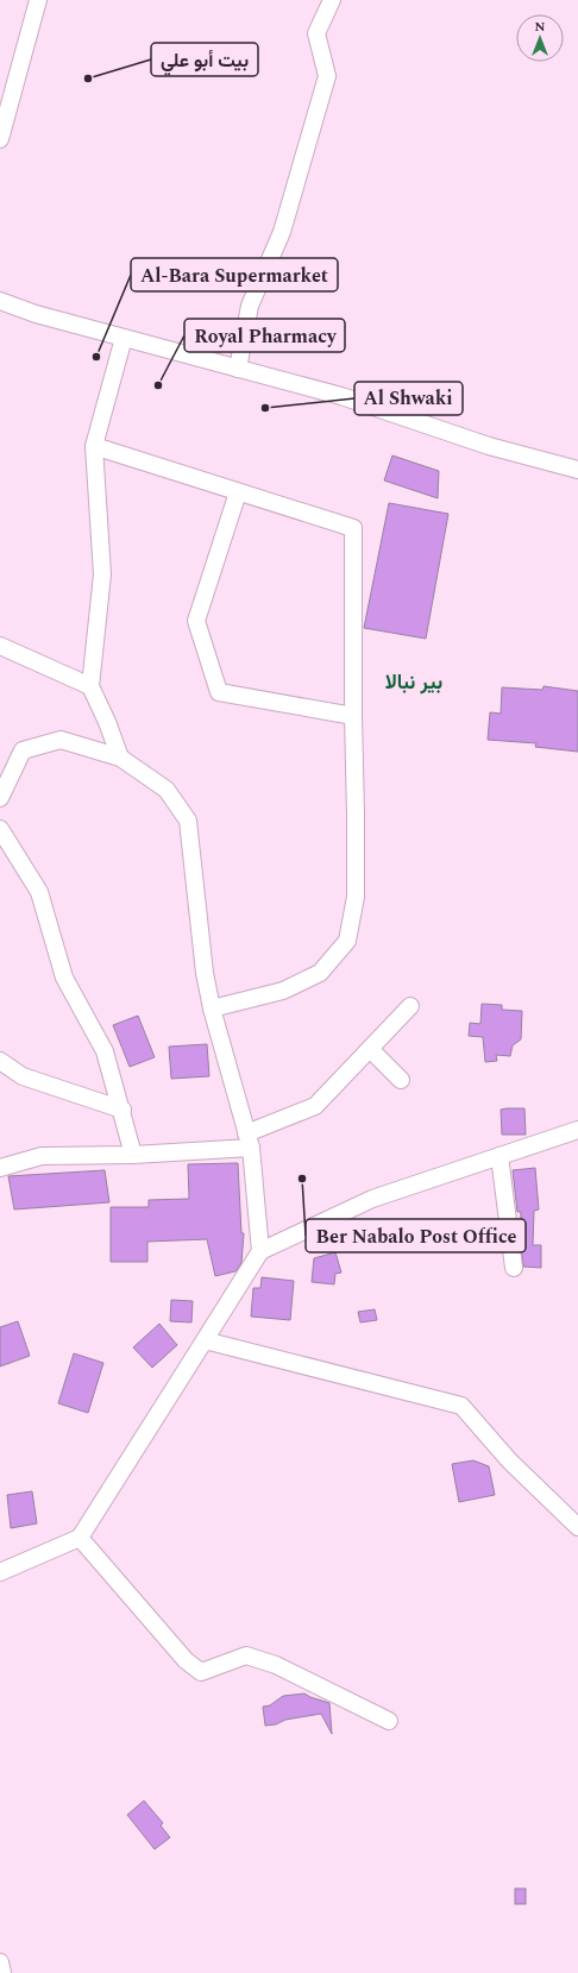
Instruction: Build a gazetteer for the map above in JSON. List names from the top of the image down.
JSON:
{
  "districts": ["بير نبالا"],
  "places": [
    "بيت أبو علي",
    "Al-Bara Supermarket",
    "Royal Pharmacy",
    "Al Shwaki",
    "Ber Nabalo Post Office"
  ],
  "north": "top"
}
